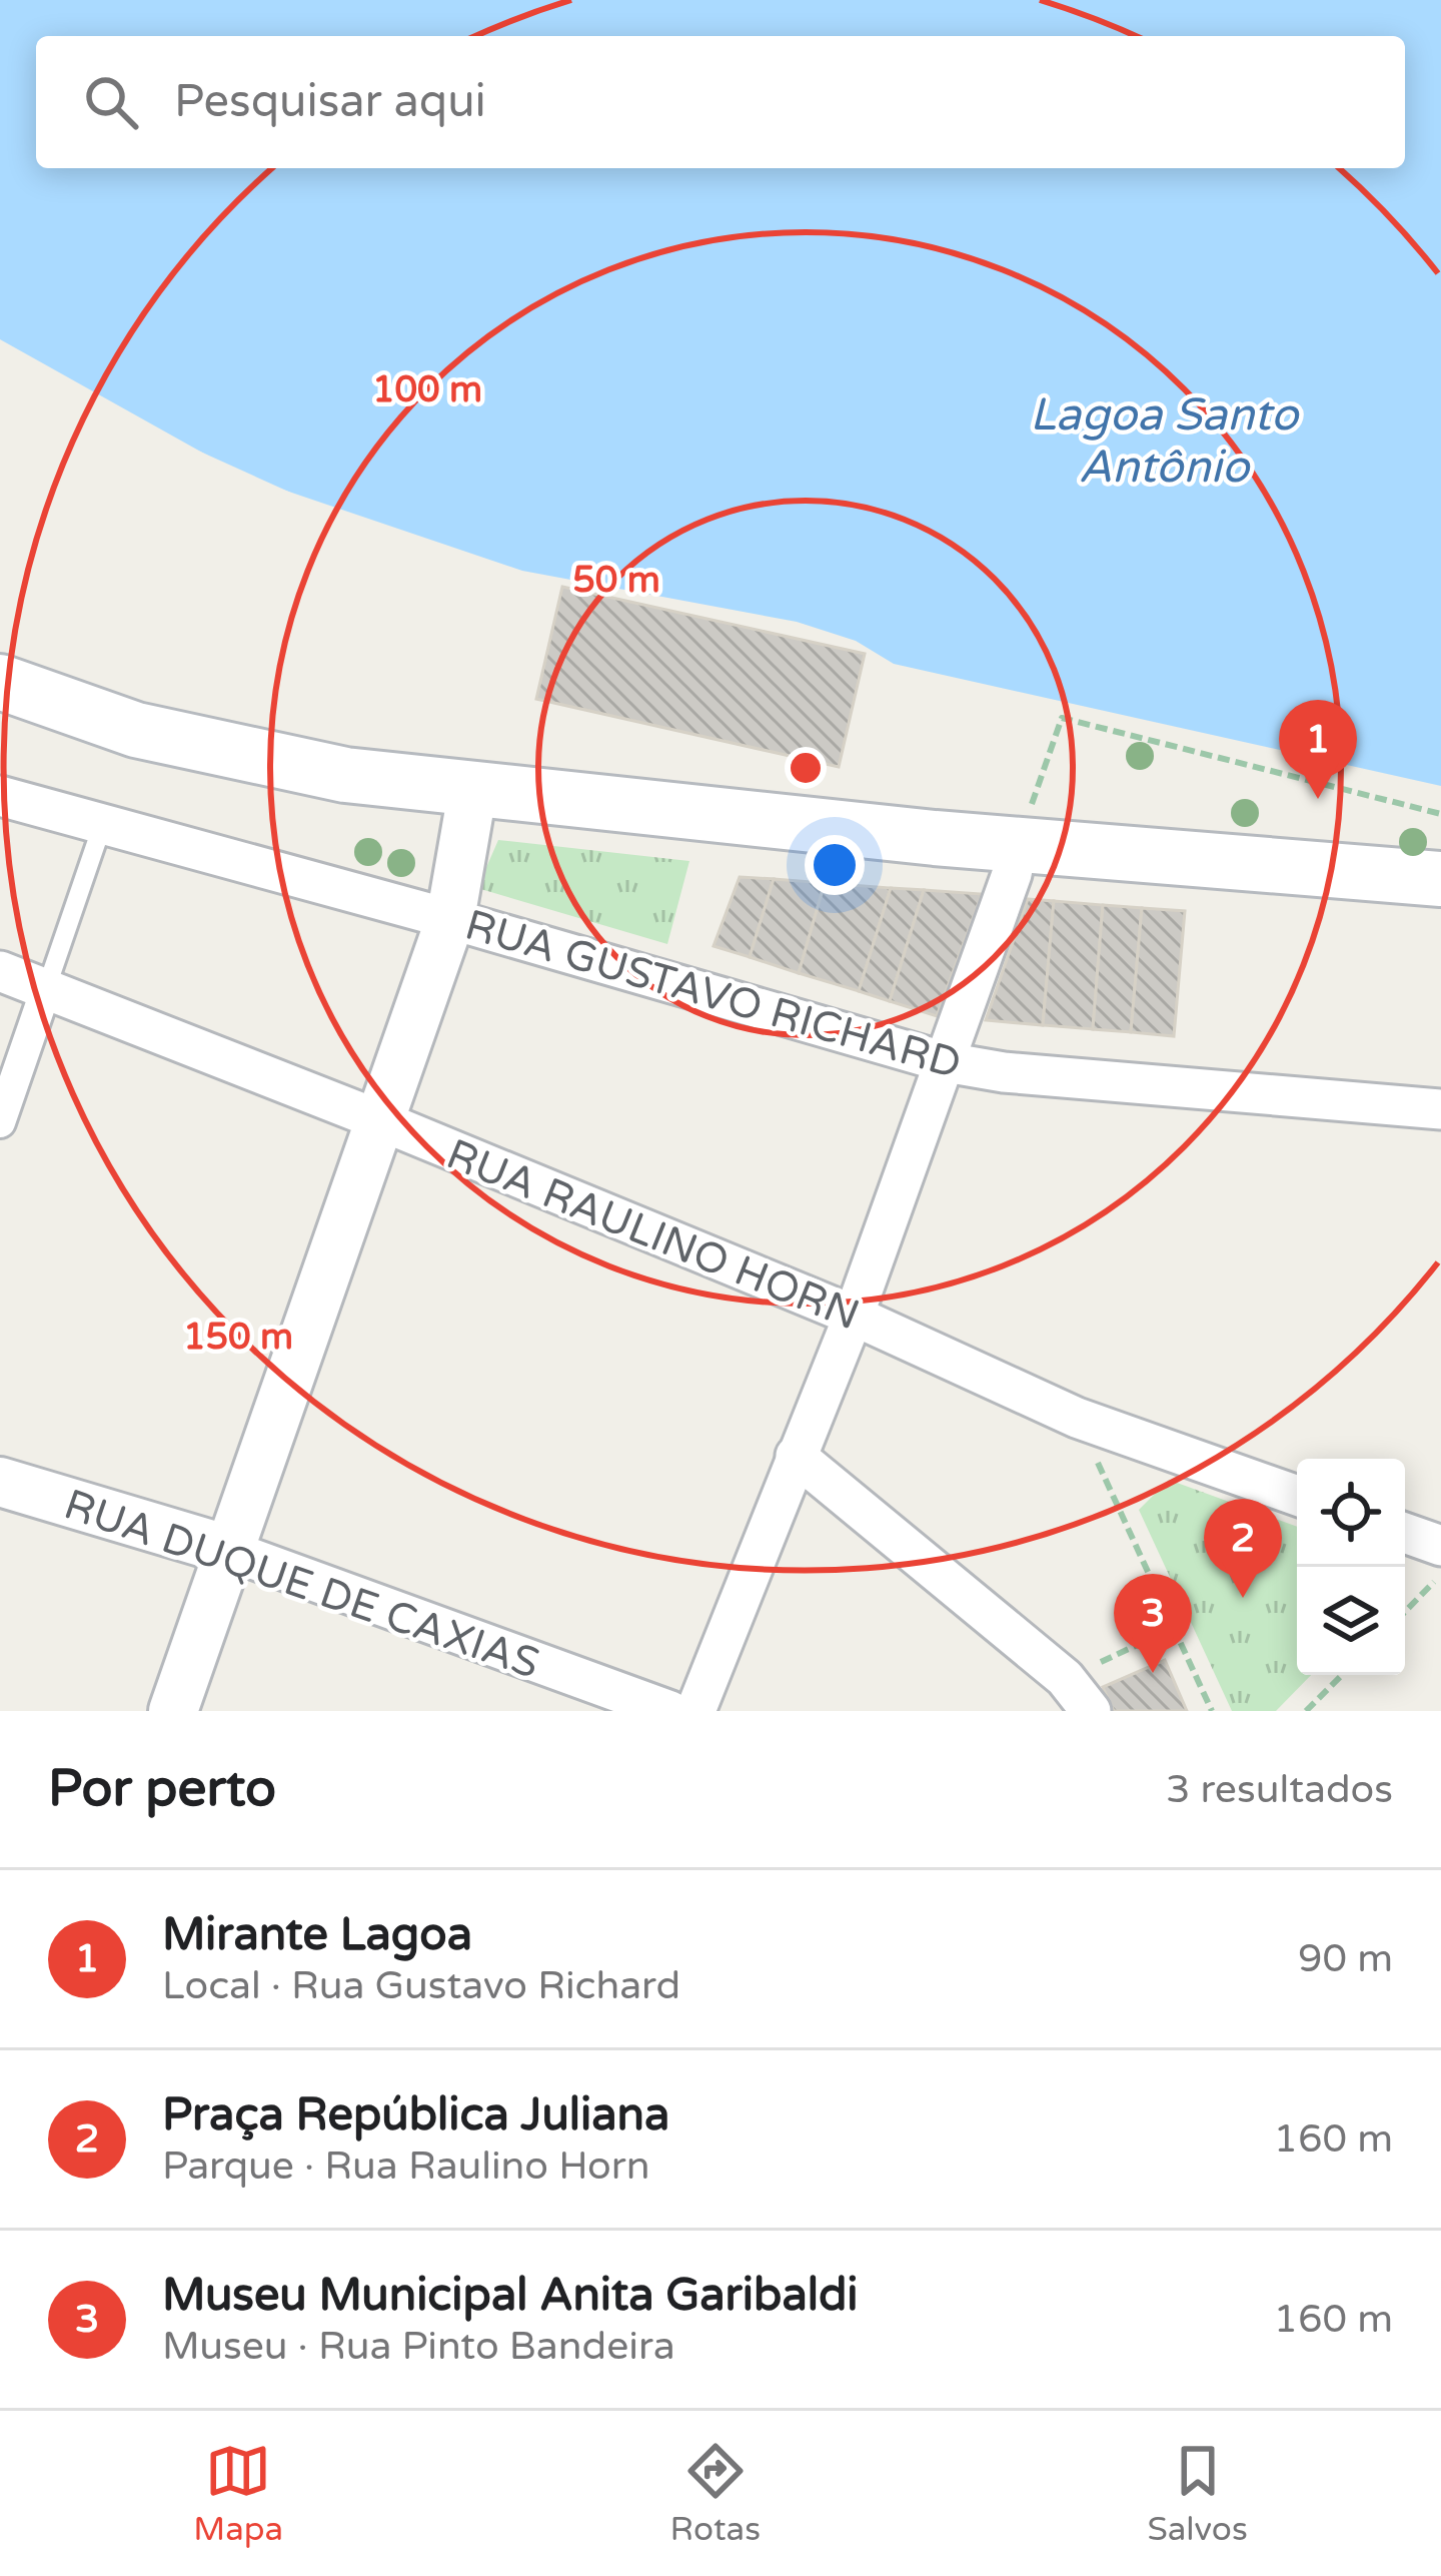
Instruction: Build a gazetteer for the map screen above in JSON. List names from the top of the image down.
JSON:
{
  "streets": {
    "street": ["RUA GUSTAVO RICHARD", "RUA RAULINO HORN", "RUA DUQUE DE CAXIAS"]
  },
  "water": ["Lagoa Santo Antônio"],
  "page": {
    "search": "Pesquisar aqui",
    "pins": ["1", "2", "3"],
    "heading": ["Por perto", "3 resultados"],
    "list": [
      {
        "mark": "1",
        "name": "Mirante Lagoa",
        "note": "Local · Rua Gustavo Richard",
        "value": "90 m"
      },
      {
        "mark": "2",
        "name": "Praça República Juliana",
        "note": "Parque · Rua Raulino Horn",
        "value": "160 m"
      },
      {
        "mark": "3",
        "name": "Museu Municipal Anita Garibaldi",
        "note": "Museu · Rua Pinto Bandeira",
        "value": "160 m"
      }
    ],
    "nav": ["Mapa", "Rotas", "Salvos"]
  },
  "rings": ["100 m", "50 m", "150 m"]
}
